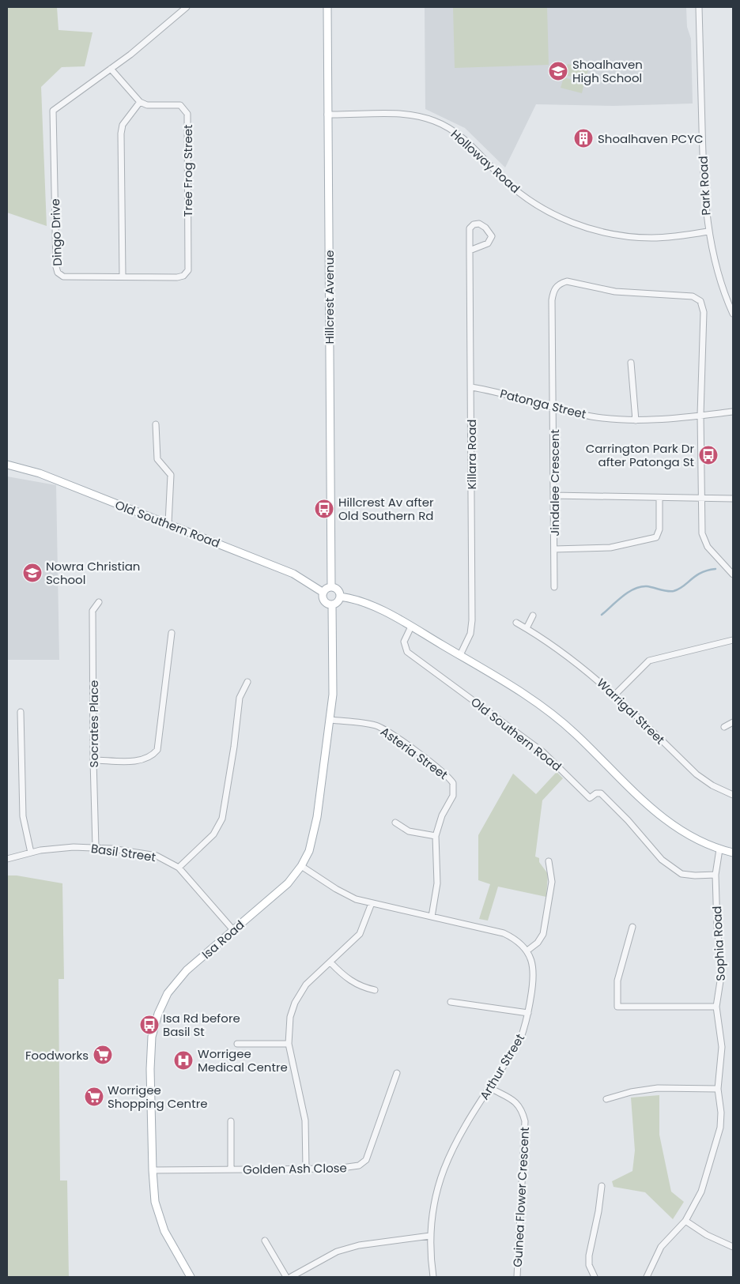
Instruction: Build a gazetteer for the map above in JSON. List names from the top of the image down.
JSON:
{
  "streets": {
    "main road": ["Hillcrest Avenue", "Old Southern Road", "Isa Road"],
    "street": [
      "Holloway Road",
      "Tree Frog Street",
      "Park Road",
      "Dingo Drive",
      "Patonga Street",
      "Killara Road",
      "Jindalee Crescent",
      "Warrigal Street",
      "Socrates Place",
      "Asteria Street",
      "Basil Street",
      "Sophia Road",
      "Arthur Street",
      "Golden Ash Close",
      "Guinea Flower Crescent"
    ]
  },
  "crossings": [
    ["Holloway Road", "Park Road"],
    ["Holloway Road", "Hillcrest Avenue"],
    ["Tree Frog Street", "Dingo Drive"],
    ["Hillcrest Avenue", "Old Southern Road"],
    ["Hillcrest Avenue", "Isa Road"],
    ["Patonga Street", "Killara Road"],
    ["Patonga Street", "Jindalee Crescent"],
    ["Old Southern Road", "Isa Road"],
    ["Old Southern Road", "Sophia Road"],
    ["Socrates Place", "Basil Street"],
    ["Asteria Street", "Isa Road"],
    ["Basil Street", "Isa Road"],
    ["Isa Road", "Golden Ash Close"],
    ["Arthur Street", "Guinea Flower Crescent"]
  ],
  "places": {
    "school or university": ["Shoalhaven High School", "Nowra Christian School"],
    "building": ["Shoalhaven PCYC"],
    "bus stop": ["Carrington Park Dr after Patonga St", "Hillcrest Av after Old Southern Rd", "Isa Rd before Basil St"],
    "supermarket": ["Foodworks", "Worrigee Shopping Centre"],
    "hospital": ["Worrigee Medical Centre"]
  }
}
